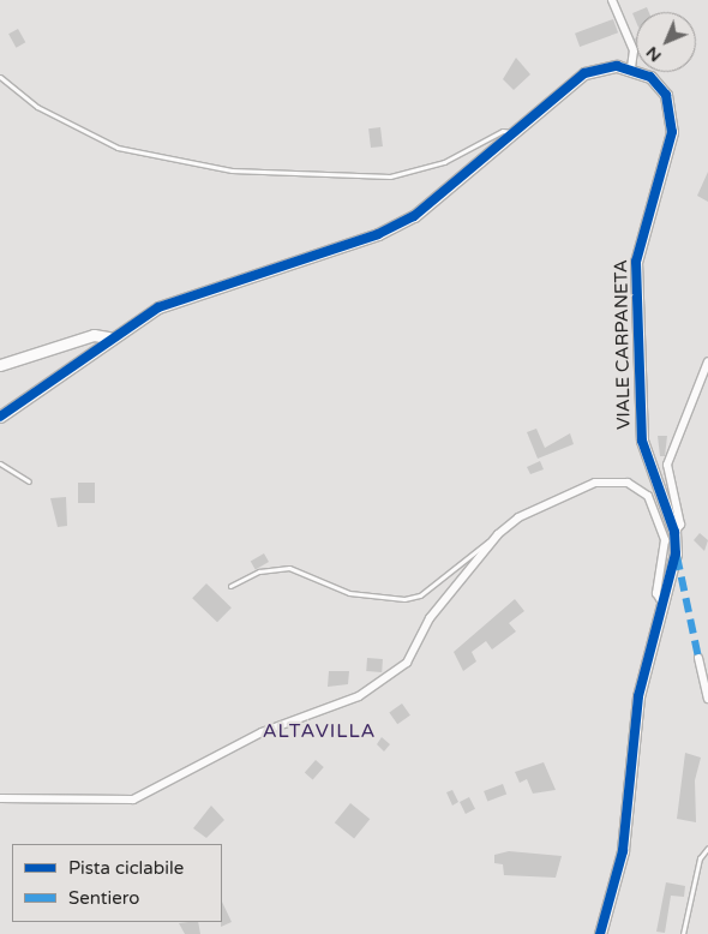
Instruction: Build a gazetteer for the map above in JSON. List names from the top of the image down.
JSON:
{
  "streets": {
    "main road": ["VIALE CARPANETA"]
  },
  "districts": ["ALTAVILLA"],
  "legend": ["Pista ciclabile", "Sentiero"],
  "north": "bottom left"
}
